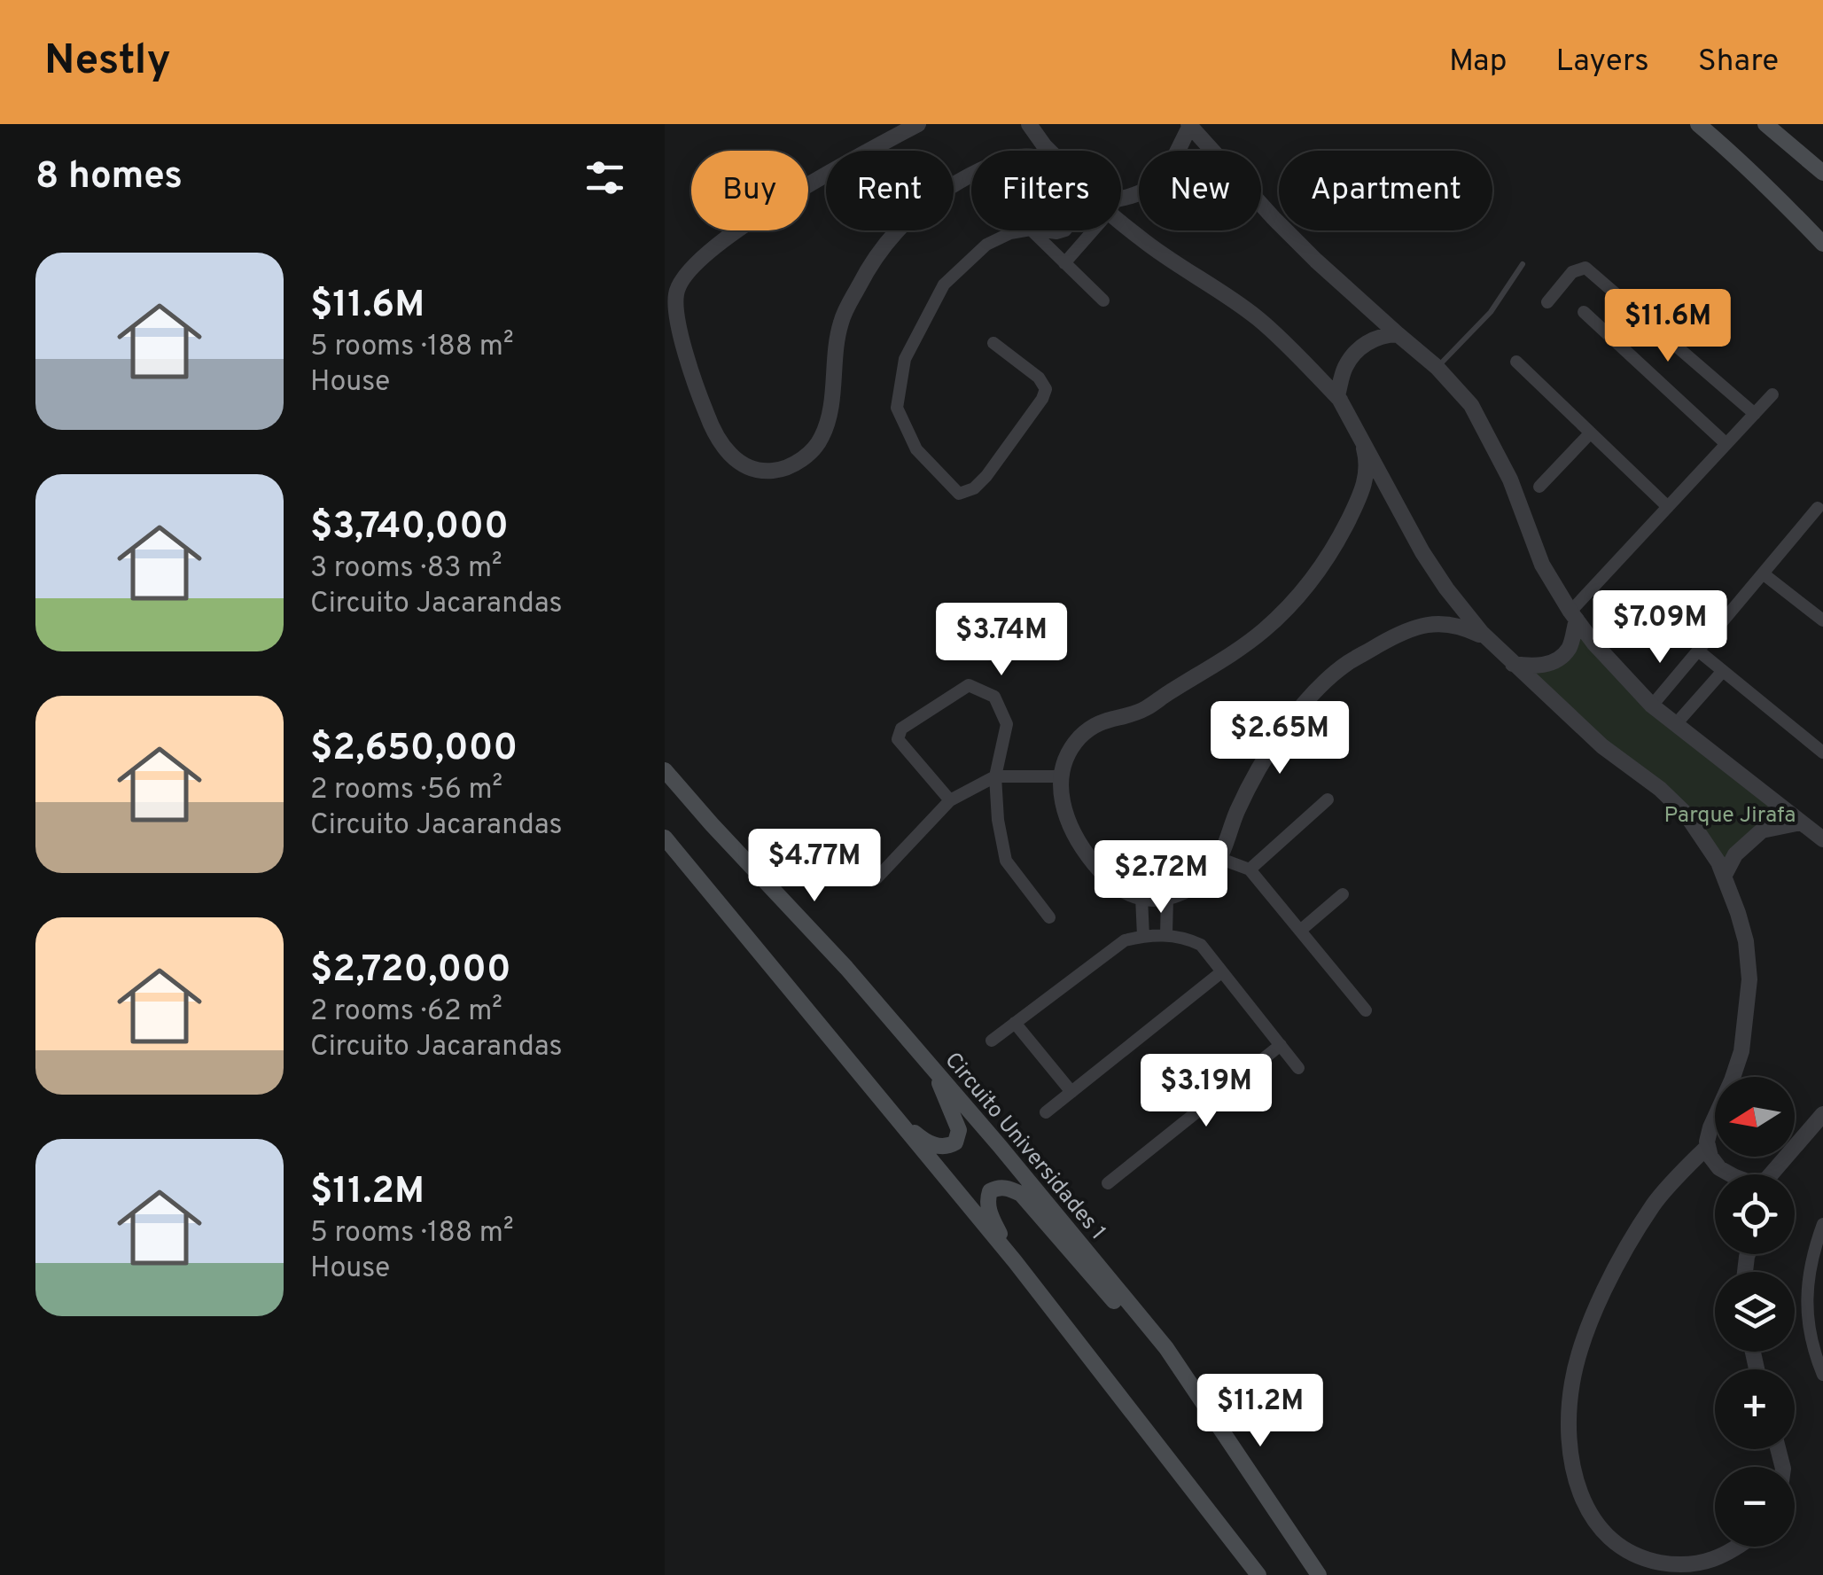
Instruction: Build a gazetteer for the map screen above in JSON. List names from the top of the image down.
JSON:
{
  "streets": {
    "main road": ["Circuito Universidades 1"]
  },
  "parks": ["Parque Jirafa"],
  "north": "left",
  "page": {
    "header": "Nestly",
    "nav": ["Map", "Layers", "Share"],
    "heading": "8 homes",
    "chip": [
      "Buy",
      "Rent",
      "Filters",
      "New",
      "Apartment"
    ],
    "list": [
      {
        "name": "$11.6M",
        "note": "5 rooms · 188 m² · House"
      },
      {
        "name": "$3,740,000",
        "note": "3 rooms · 83 m² · Circuito Jacarandas"
      },
      {
        "name": "$2,650,000",
        "note": "2 rooms · 56 m² · Circuito Jacarandas"
      },
      {
        "name": "$2,720,000",
        "note": "2 rooms · 62 m² · Circuito Jacarandas"
      },
      {
        "name": "$11.2M",
        "note": "5 rooms · 188 m² · House"
      }
    ],
    "price": [
      "$11.6M",
      "$7.09M",
      "$3.74M",
      "$2.65M",
      "$4.77M",
      "$2.72M",
      "$3.19M",
      "$11.2M"
    ],
    "map_buttons": ["+", "−"]
  }
}
